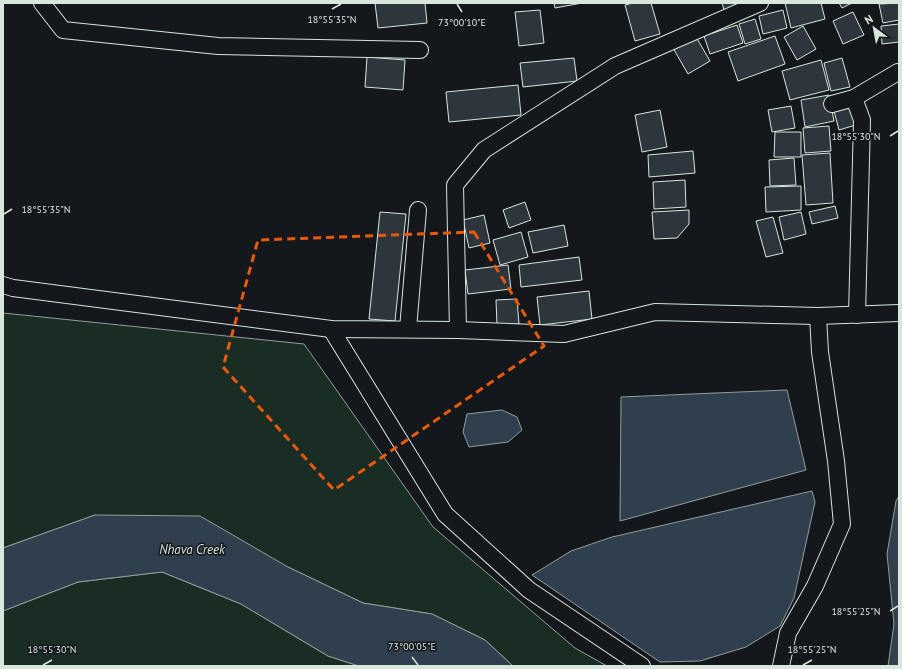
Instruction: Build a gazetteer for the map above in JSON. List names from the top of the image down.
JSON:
{
  "water": ["Nhava Creek"],
  "north": "top left",
  "coordinates": [
    "18°55'35\"N",
    "73°00'10\"E",
    "18°55'30\"N",
    "18°55'25\"N",
    "73°00'05\"E"
  ]
}
